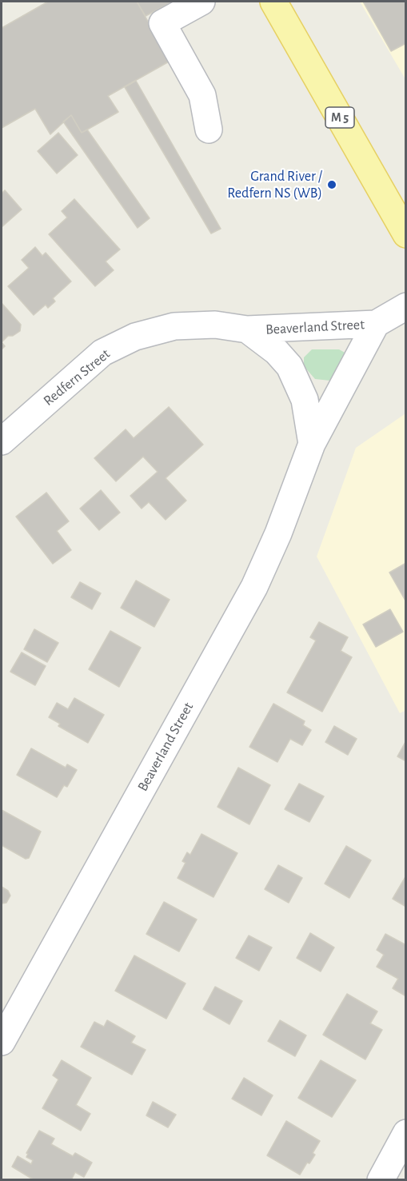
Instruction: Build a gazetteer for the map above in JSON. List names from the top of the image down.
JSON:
{
  "streets": {
    "main road": ["M 5"],
    "street": ["Beaverland Street", "Redfern Street"]
  },
  "crossings": [
    ["Beaverland Street", "Redfern Street"]
  ],
  "places": ["Grand River / Redfern NS (WB)"]
}
